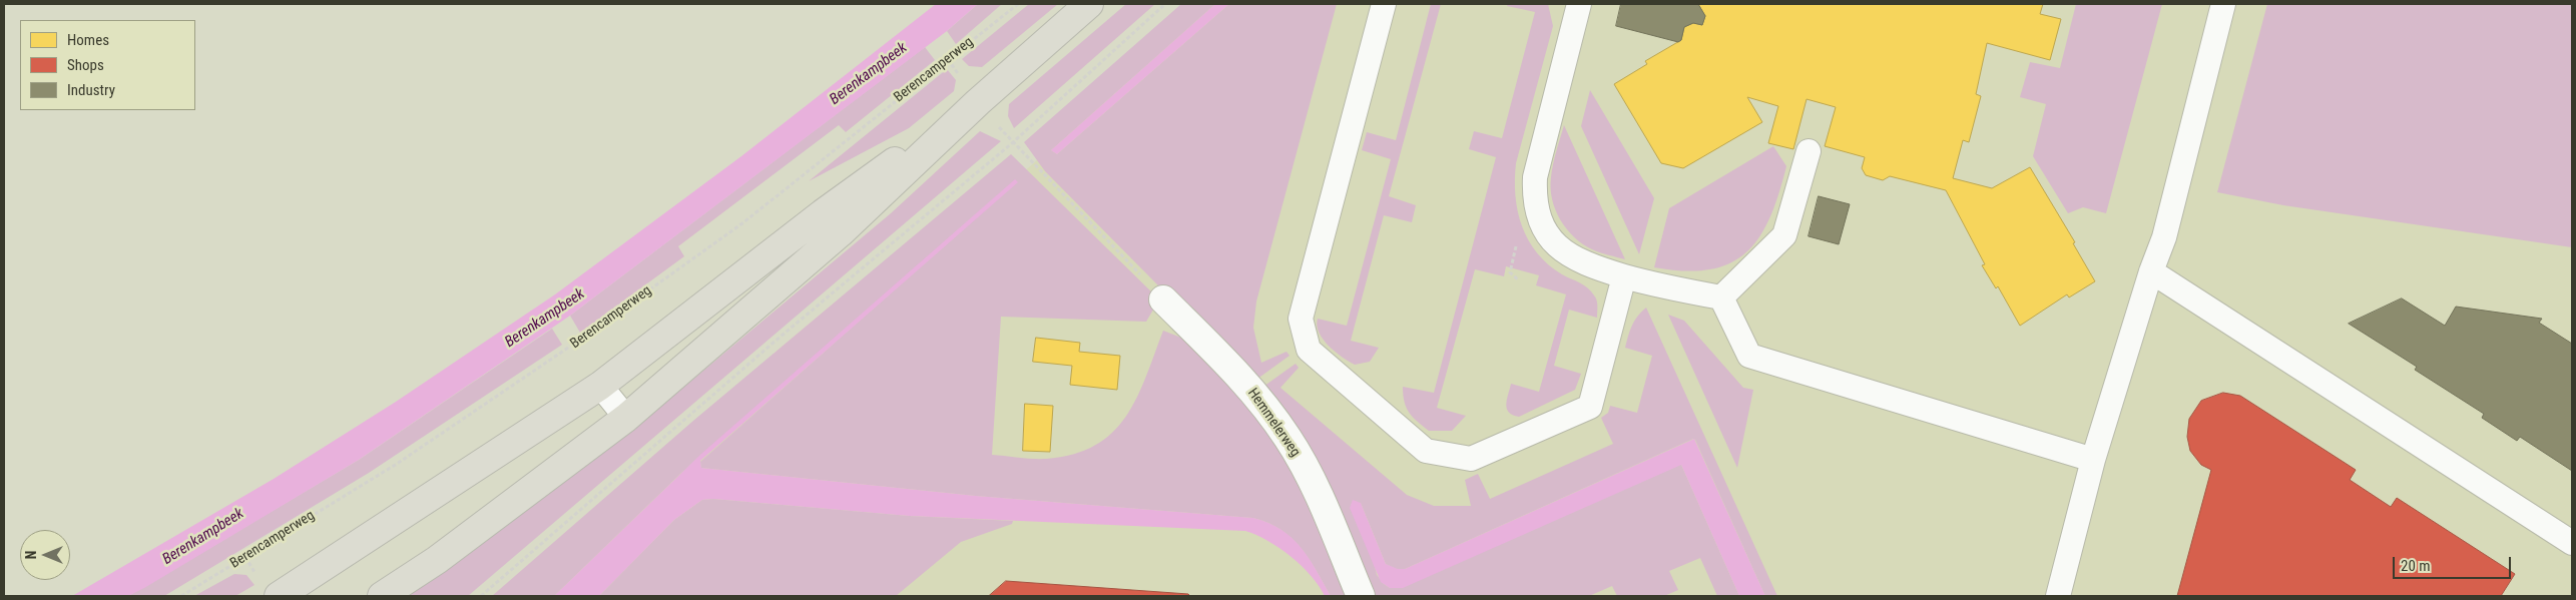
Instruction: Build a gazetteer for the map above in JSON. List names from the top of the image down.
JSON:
{
  "streets": {
    "street": ["Hemmelerweg"],
    "path": ["Berencamperweg"]
  },
  "water": ["Berenkampbeek"],
  "legend": ["Homes", "Shops", "Industry"],
  "scale_bar": "20 m",
  "north": "left"
}
